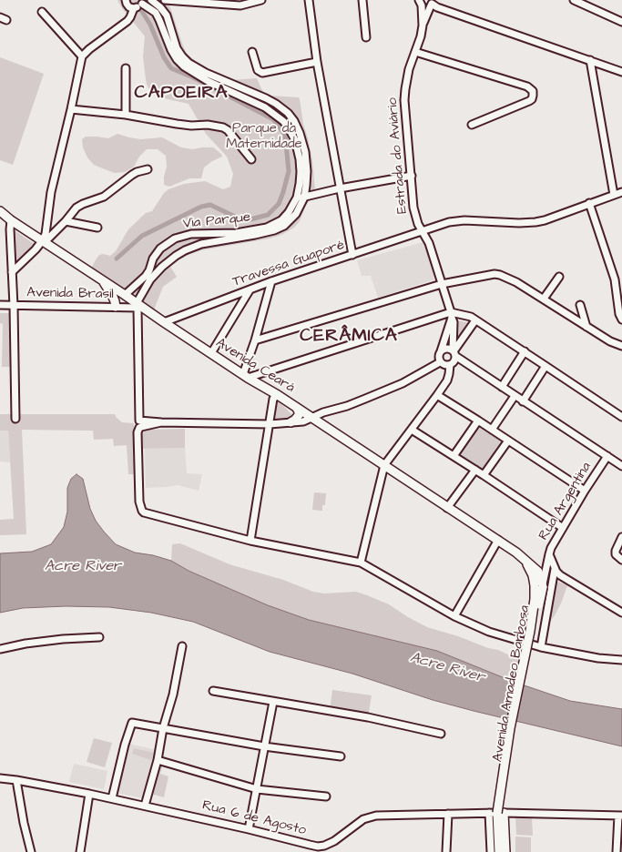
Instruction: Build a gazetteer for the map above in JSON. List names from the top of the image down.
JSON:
{
  "streets": {
    "main road": ["Avenida Ceará", "Avenida Amadeo Barbosa"],
    "street": [
      "Estrada do Aviário",
      "Via Parque",
      "Travessa Guaporé",
      "Avenida Brasil",
      "Rua Argentina",
      "Rua 6 de Agosto"
    ]
  },
  "crossings": [
    ["Estrada do Aviário", "Travessa Guaporé"],
    ["Via Parque", "Avenida Brasil"],
    ["Via Parque", "Avenida Ceará"],
    ["Travessa Guaporé", "Avenida Ceará"],
    ["Avenida Brasil", "Avenida Ceará"],
    ["Avenida Ceará", "Avenida Amadeo Barbosa"],
    ["Rua Argentina", "Avenida Amadeo Barbosa"],
    ["Avenida Amadeo Barbosa", "Rua 6 de Agosto"]
  ],
  "districts": ["CAPOEIRA", "CERÂMICA"],
  "water": ["Acre River"],
  "parks": ["Parque da Maternidade"]
}
